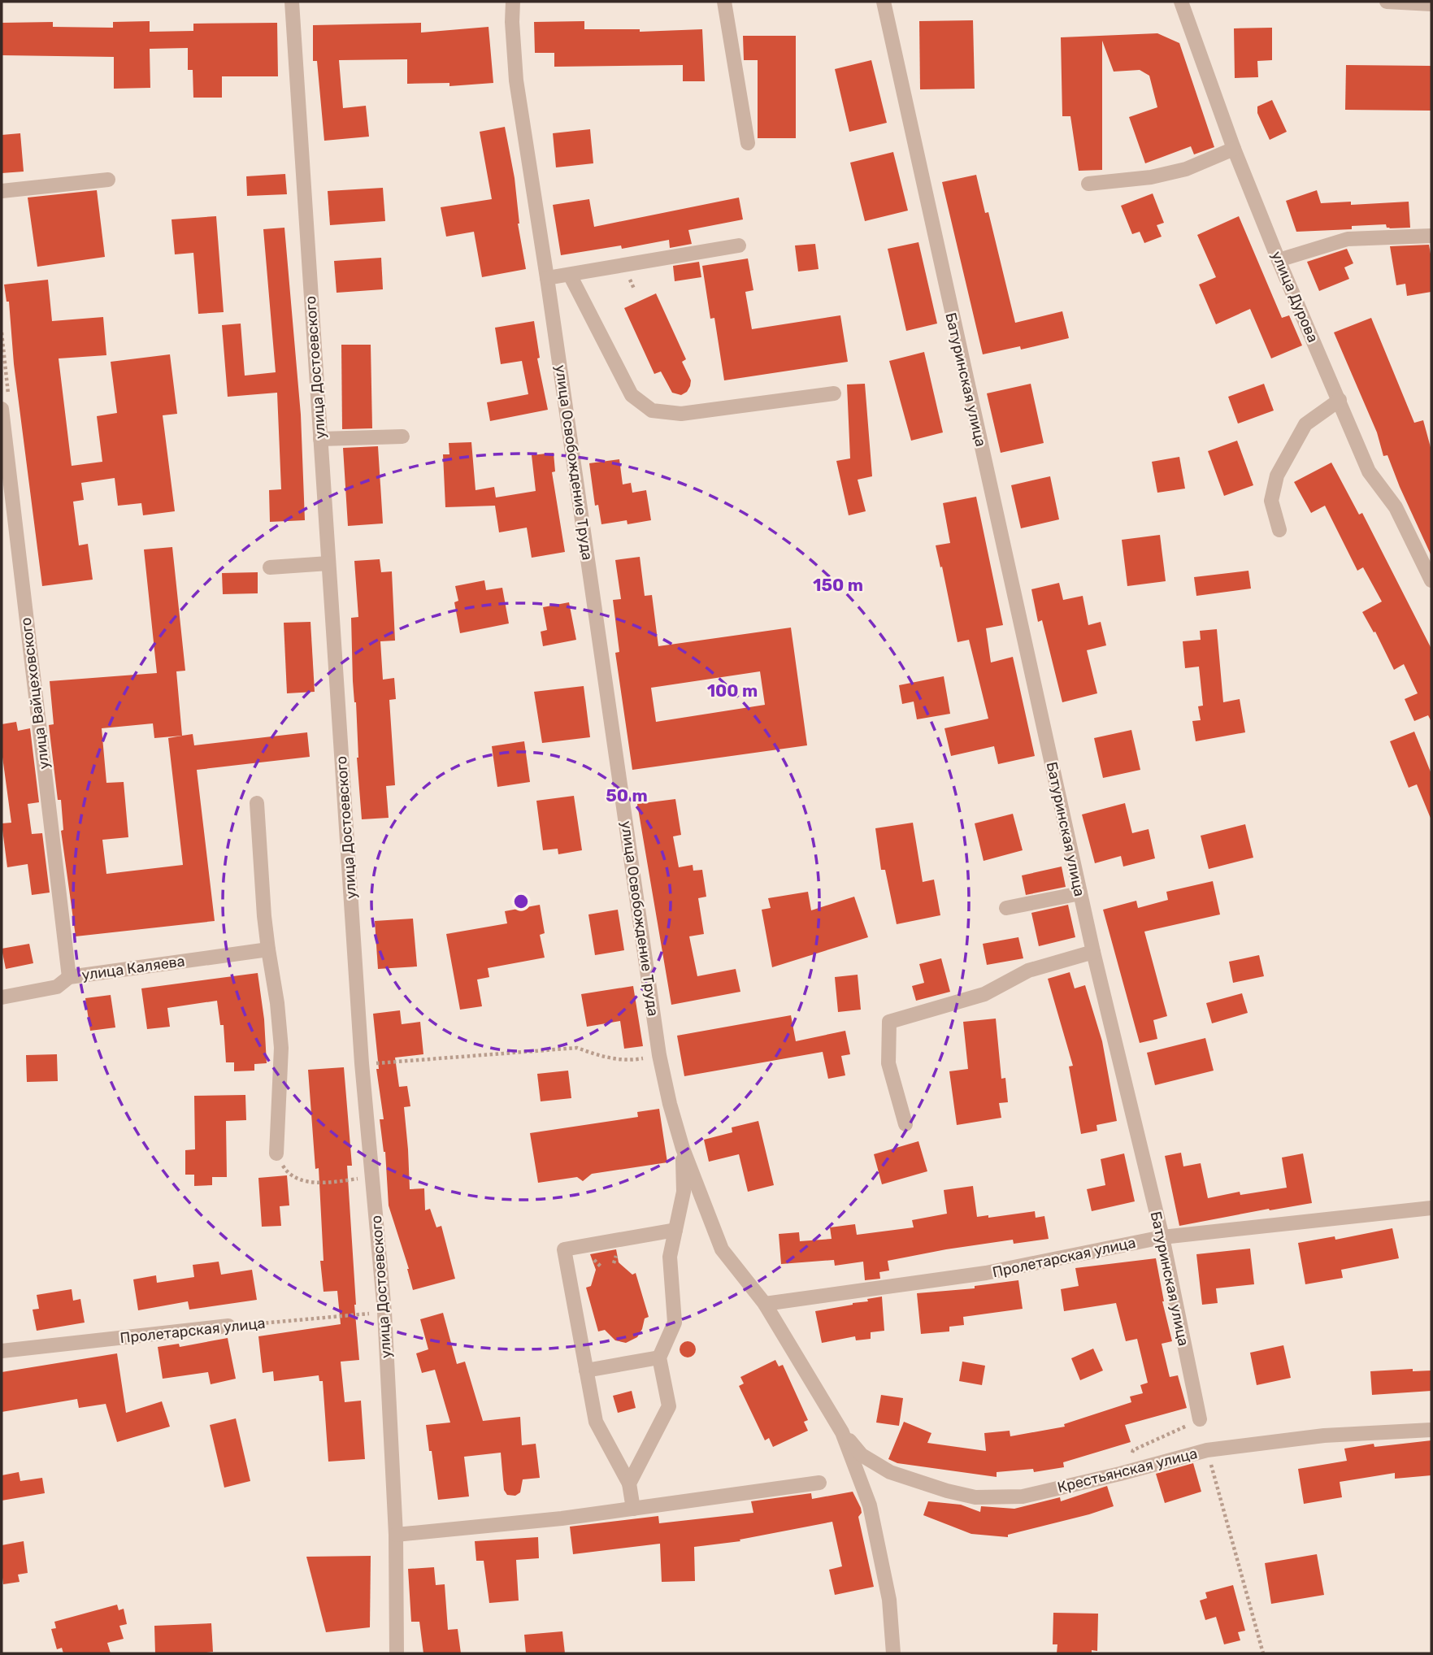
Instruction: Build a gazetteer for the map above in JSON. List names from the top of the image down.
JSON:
{
  "streets": {
    "street": [
      "улица Дурова",
      "улица Достоевского",
      "Батуринская улица",
      "улица Освобождение Труда",
      "улица Вайцеховского",
      "улица Каляева",
      "Пролетарская улица",
      "Крестьянская улица"
    ]
  },
  "crossings": [
    ["улица Достоевского", "Пролетарская улица"],
    ["Батуринская улица", "Пролетарская улица"],
    ["улица Освобождение Труда", "Пролетарская улица"],
    ["улица Освобождение Труда", "Крестьянская улица"],
    ["улица Вайцеховского", "улица Каляева"]
  ],
  "rings": ["150 m", "100 m", "50 m"]
}
